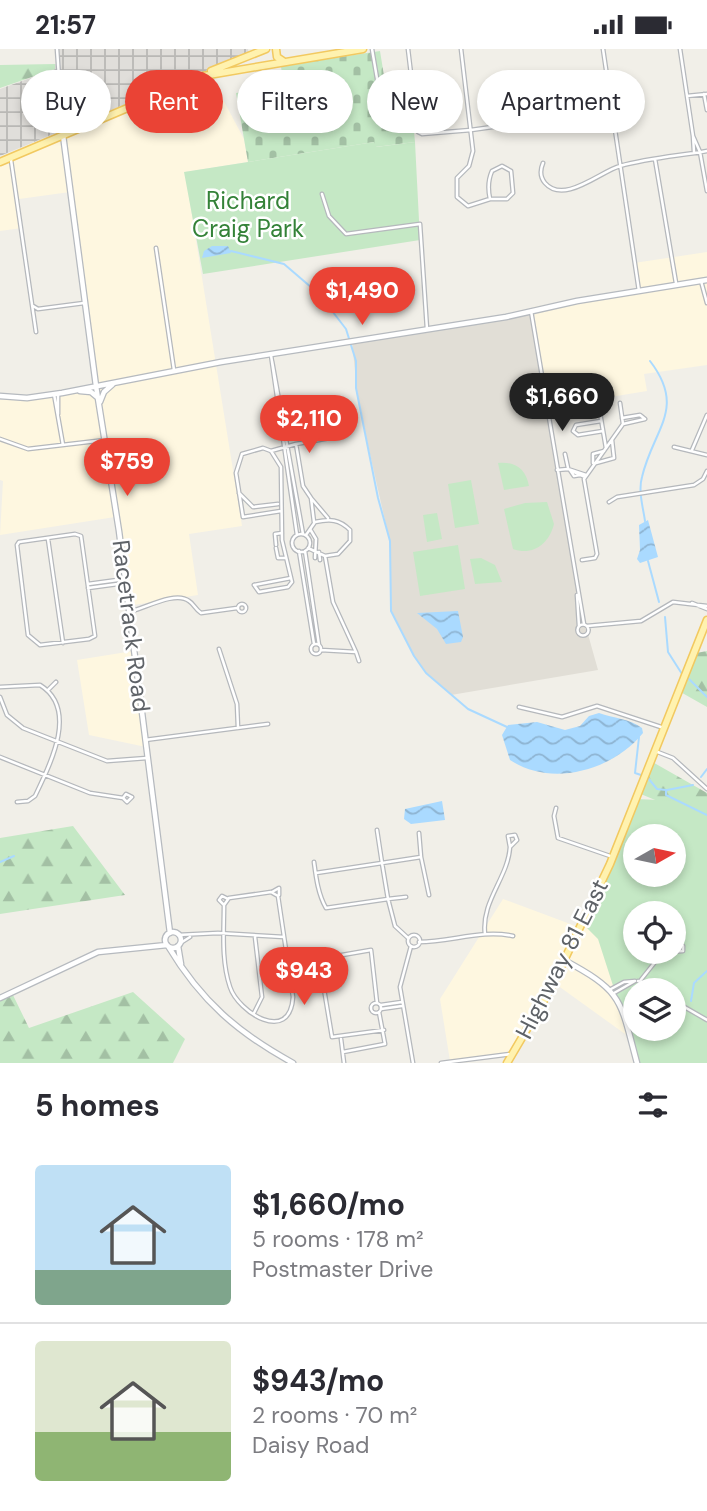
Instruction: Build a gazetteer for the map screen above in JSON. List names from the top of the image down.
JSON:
{
  "streets": {
    "main road": ["Highway 81 East"],
    "street": ["Racetrack Road"]
  },
  "parks": ["Richard Craig Park"],
  "north": "right",
  "page": {
    "status": "21:57",
    "chip": [
      "Buy",
      "Rent",
      "Filters",
      "New",
      "Apartment"
    ],
    "price": [
      "$1,490",
      "$1,660",
      "$2,110",
      "$759",
      "$943"
    ],
    "heading": "5 homes",
    "list": [
      {
        "name": "$1,660/mo",
        "note": "5 rooms · 178 m² · Postmaster Drive"
      },
      {
        "name": "$943/mo",
        "note": "2 rooms · 70 m² · Daisy Road"
      }
    ]
  }
}
